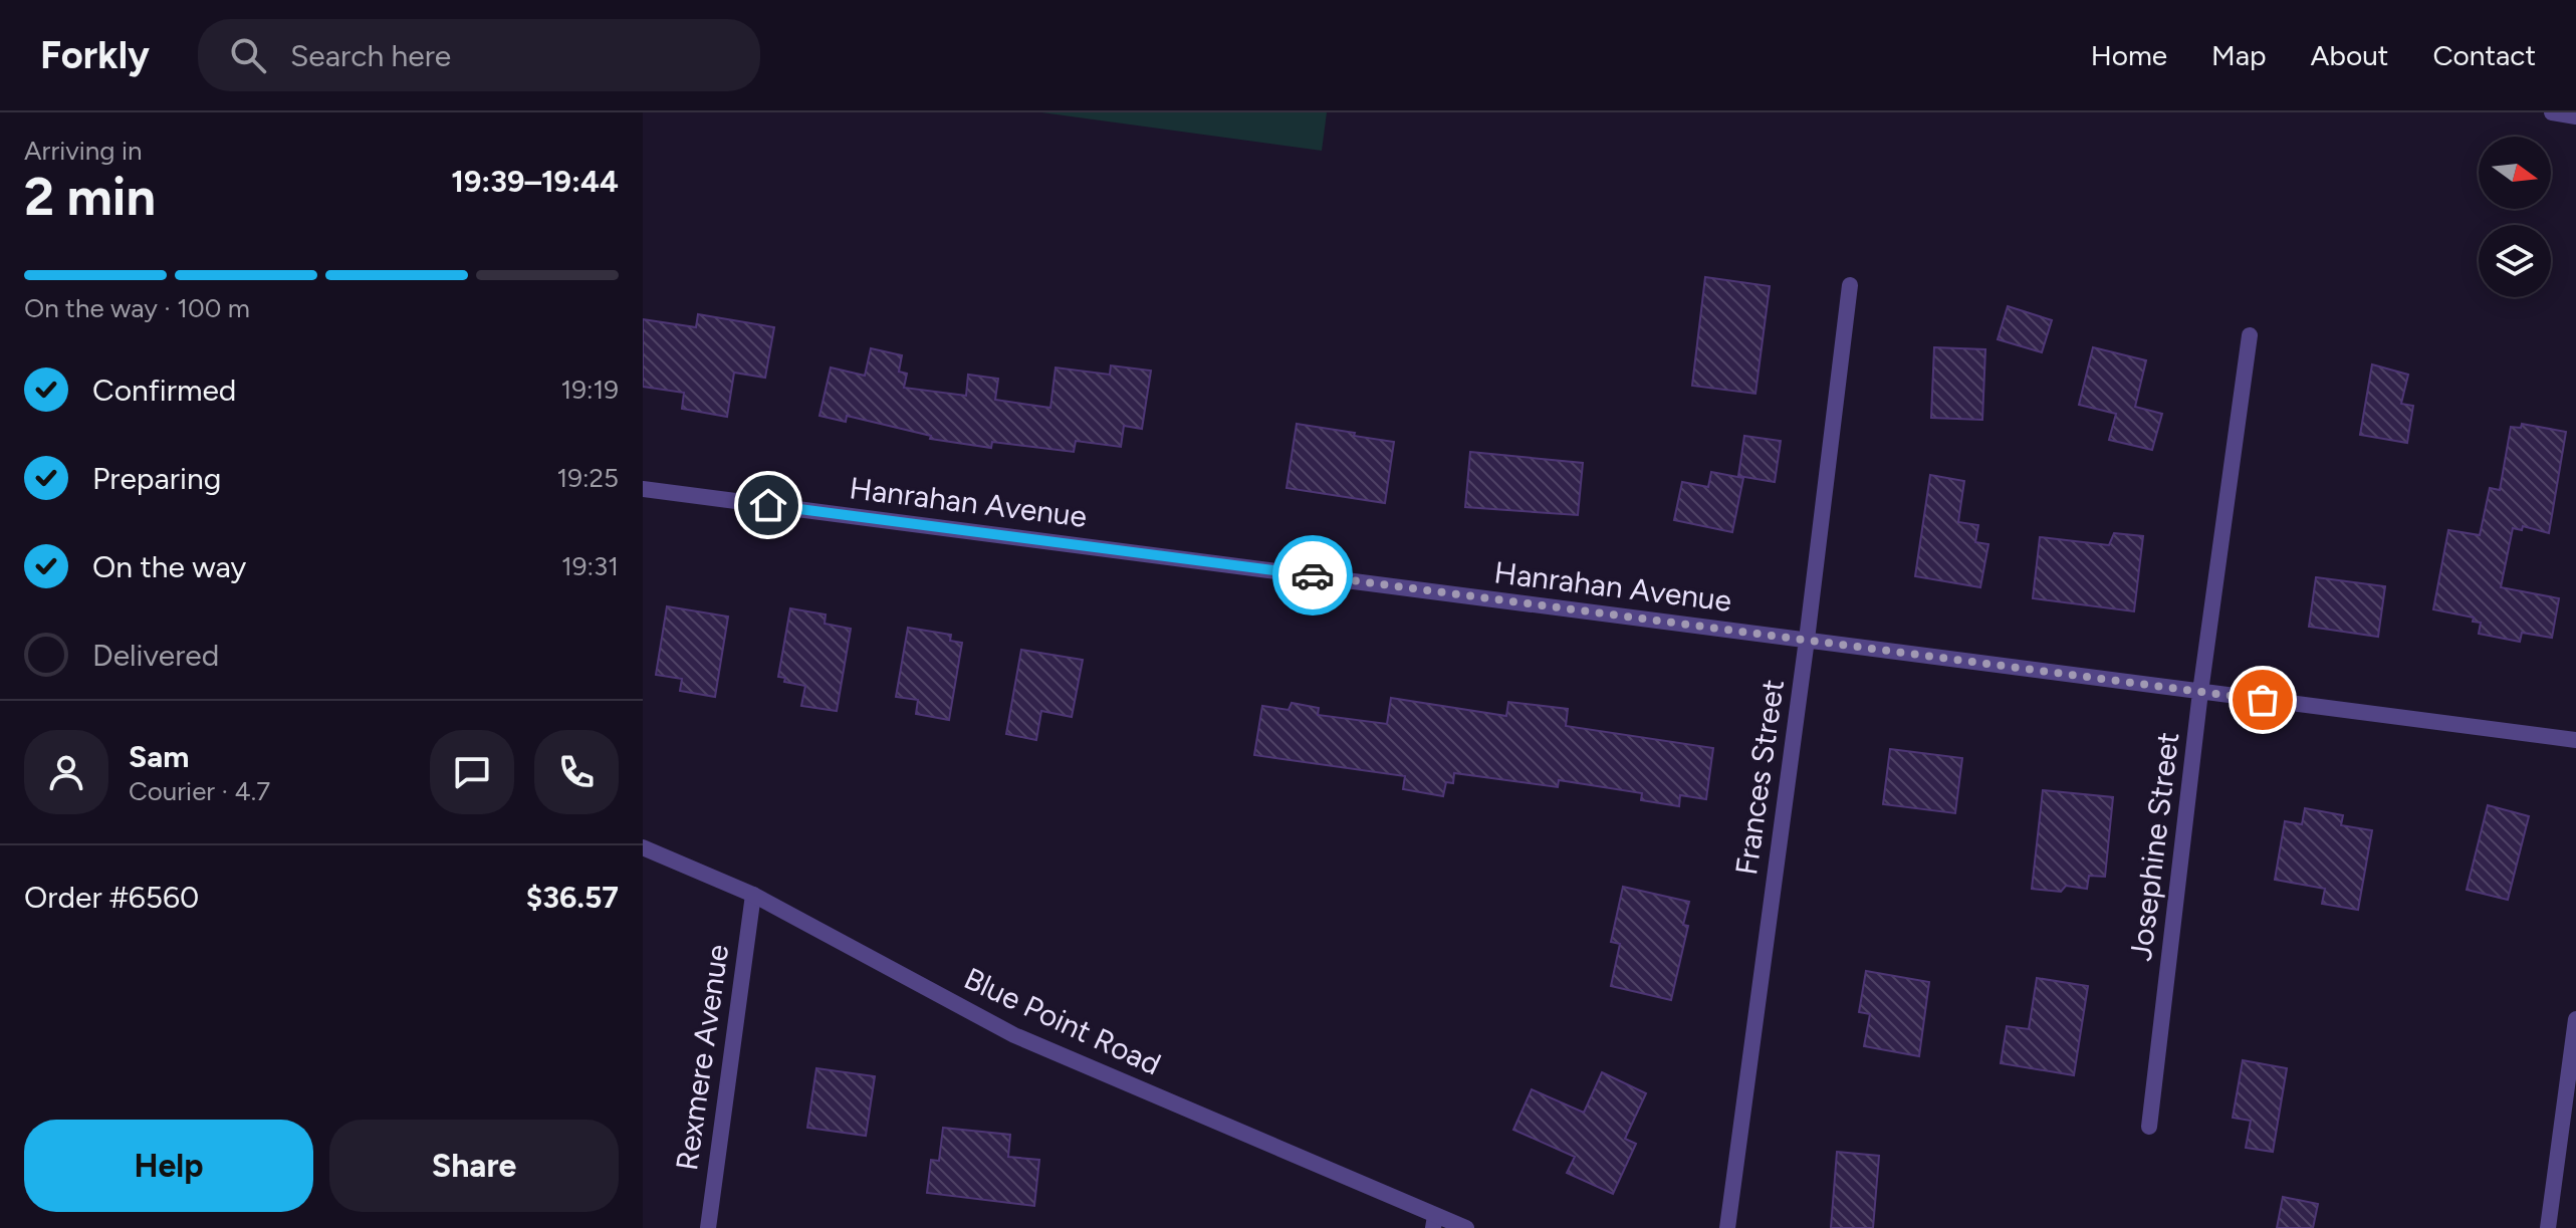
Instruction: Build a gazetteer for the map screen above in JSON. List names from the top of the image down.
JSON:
{
  "streets": {
    "street": [
      "Hanrahan Avenue",
      "Frances Street",
      "Josephine Street",
      "Blue Point Road",
      "Rexmere Avenue"
    ]
  },
  "crossings": [
    ["Hanrahan Avenue", "Frances Street"],
    ["Hanrahan Avenue", "Josephine Street"],
    ["Blue Point Road", "Rexmere Avenue"]
  ],
  "north": "right",
  "page": {
    "header": "Forkly",
    "search": "Search here",
    "nav": [
      "Home",
      "Map",
      "About",
      "Contact"
    ],
    "heading": ["2 min", "Arriving in", "19:39–19:44"],
    "panel": [
      "Sam",
      "Courier · 4.7",
      "Order #6560",
      "$36.57"
    ],
    "bar": "On the way · 100 m",
    "list": [
      ["Confirmed", "19:19"],
      ["Preparing", "19:25"],
      ["On the way", "19:31"],
      "Delivered"
    ],
    "buttons": ["Help", "Share"]
  }
}
